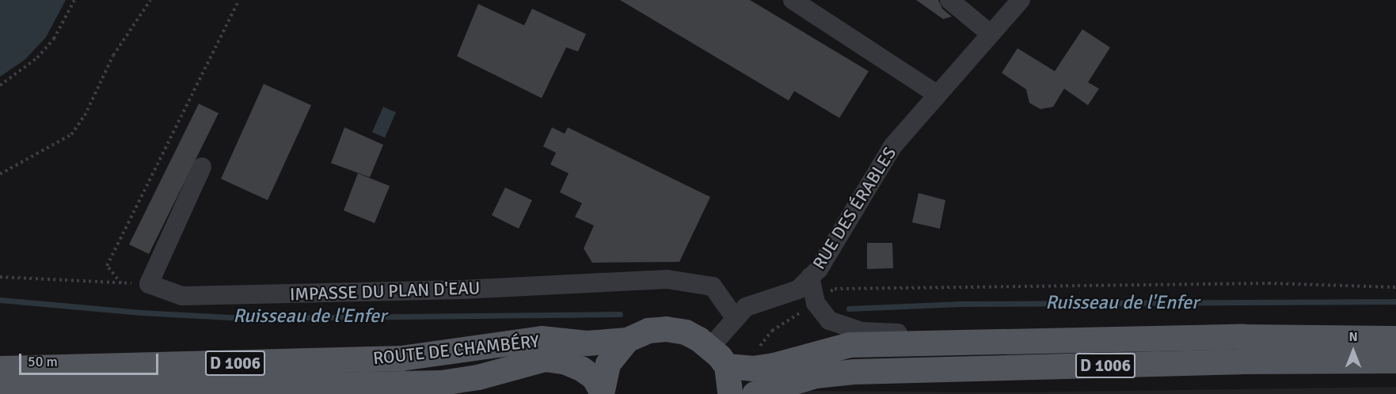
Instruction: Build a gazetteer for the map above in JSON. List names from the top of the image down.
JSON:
{
  "streets": {
    "main road": ["ROUTE DE CHAMBÉRY", "D 1006"],
    "street": ["RUE DES ÉRABLES", "IMPASSE DU PLAN D'EAU"]
  },
  "crossings": [
    ["RUE DES ÉRABLES", "IMPASSE DU PLAN D'EAU"]
  ],
  "water": ["Ruisseau de l'Enfer"],
  "scale_bar": "50 m",
  "north": "top"
}
